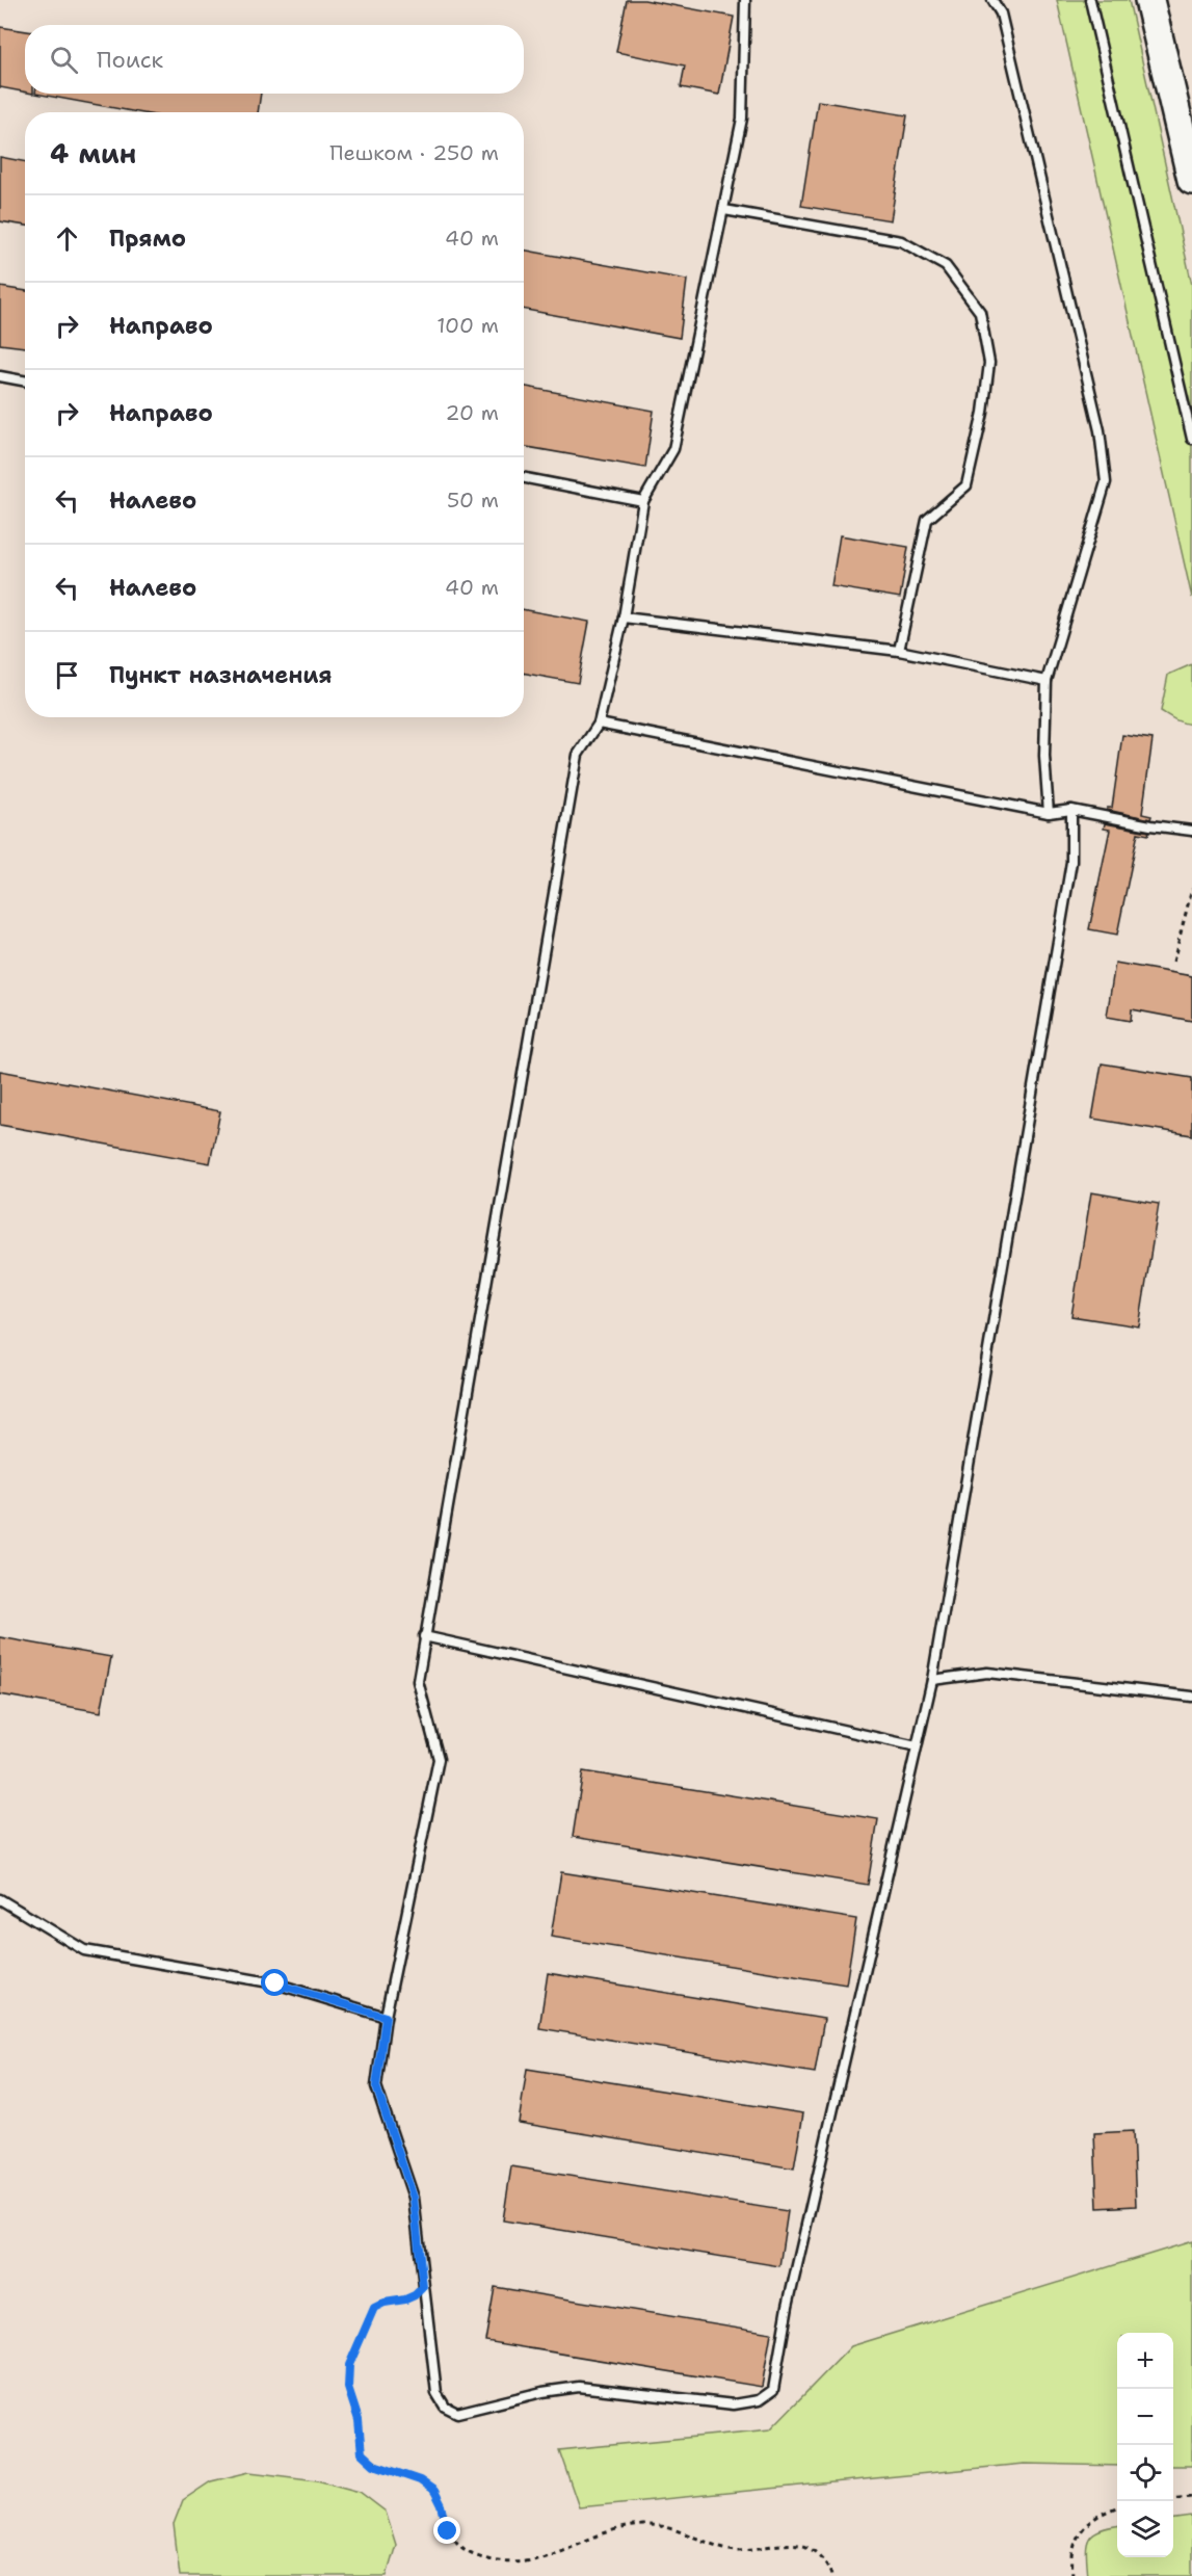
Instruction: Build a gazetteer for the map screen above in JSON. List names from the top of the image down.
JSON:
{
  "page": {
    "search": "Поиск",
    "heading": ["4 мин", "Пешком · 250 m"],
    "list": [
      ["Прямо", "40 m"],
      ["Направо", "100 m"],
      ["Направо", "20 m"],
      ["Налево", "50 m"],
      ["Налево", "40 m"],
      "Пункт назначения"
    ],
    "map_buttons": ["+", "−"]
  }
}
